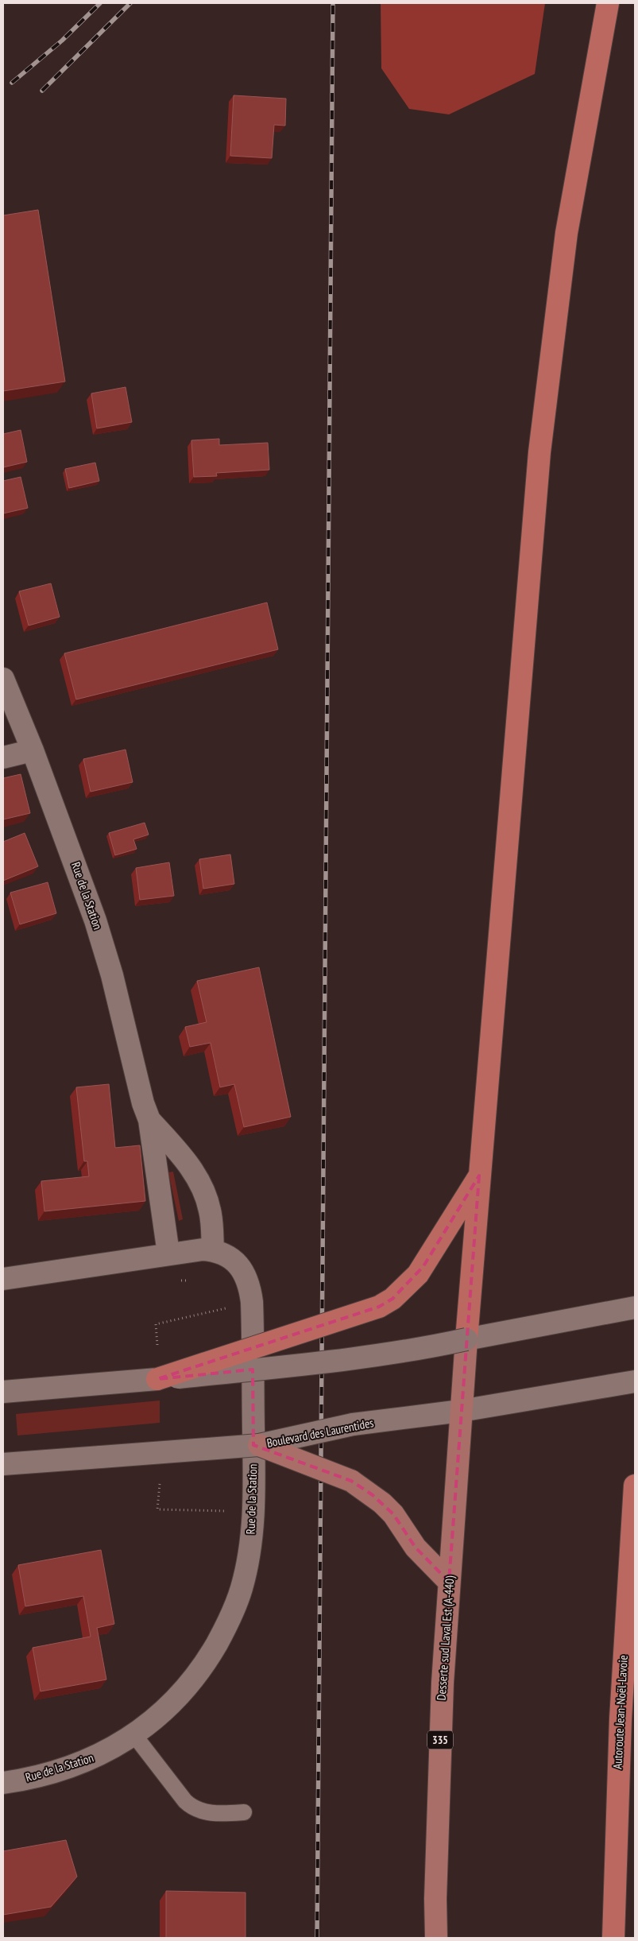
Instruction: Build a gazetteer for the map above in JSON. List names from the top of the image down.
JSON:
{
  "streets": {
    "highway": ["Autoroute Jean-Noël-Lavoie"],
    "main road": ["Desserte sud Laval Est (A-440)", "335"],
    "street": ["Rue de la Station", "Boulevard des Laurentides"]
  },
  "crossings": [
    ["Boulevard des Laurentides", "Desserte sud Laval Est (A-440)"]
  ]
}
